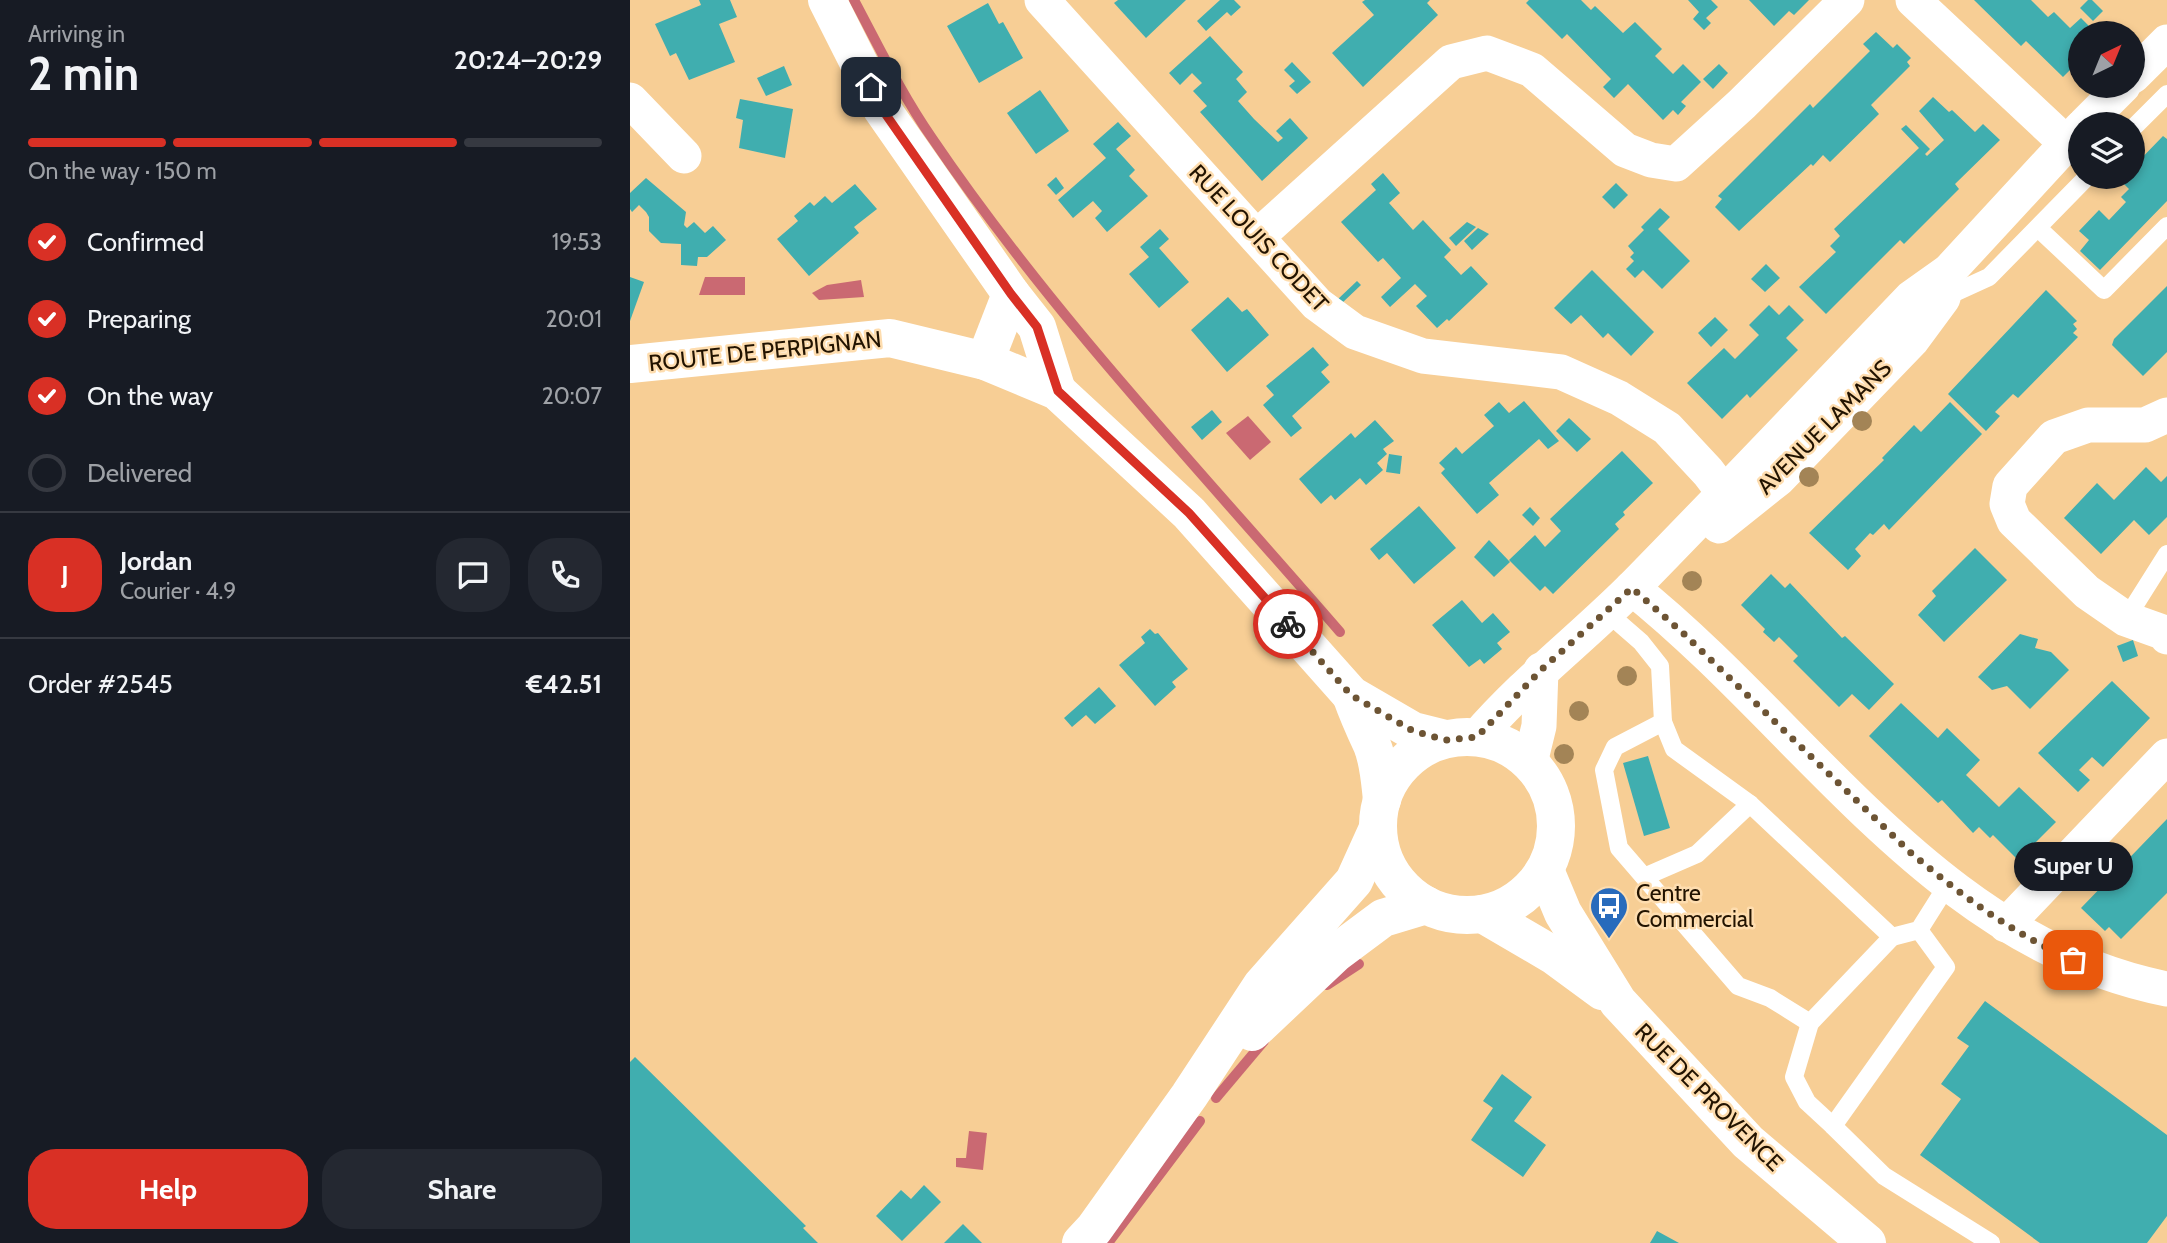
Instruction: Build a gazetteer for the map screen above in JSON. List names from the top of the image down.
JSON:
{
  "streets": {
    "main road": ["ROUTE DE PERPIGNAN", "RUE DE PROVENCE"],
    "street": ["RUE LOUIS CODET", "AVENUE LAMANS"]
  },
  "crossings": [
    ["RUE LOUIS CODET", "AVENUE LAMANS"],
    ["ROUTE DE PERPIGNAN", "AVENUE LAMANS"],
    ["ROUTE DE PERPIGNAN", "RUE DE PROVENCE"],
    ["AVENUE LAMANS", "RUE DE PROVENCE"]
  ],
  "places": {
    "bus stop": ["Centre Commercial"],
    "other": ["Super U"]
  },
  "north": "top right",
  "page": {
    "heading": ["2 min", "Arriving in", "20:24–20:29"],
    "panel": [
      "Jordan",
      "Courier · 4.9",
      "Order #2545",
      "€42.51"
    ],
    "bar": "On the way · 150 m",
    "list": [
      ["Confirmed", "19:53"],
      ["Preparing", "20:01"],
      ["On the way", "20:07"],
      "Delivered"
    ],
    "round": "J",
    "bubble": "Super U",
    "buttons": ["Help", "Share"]
  }
}
